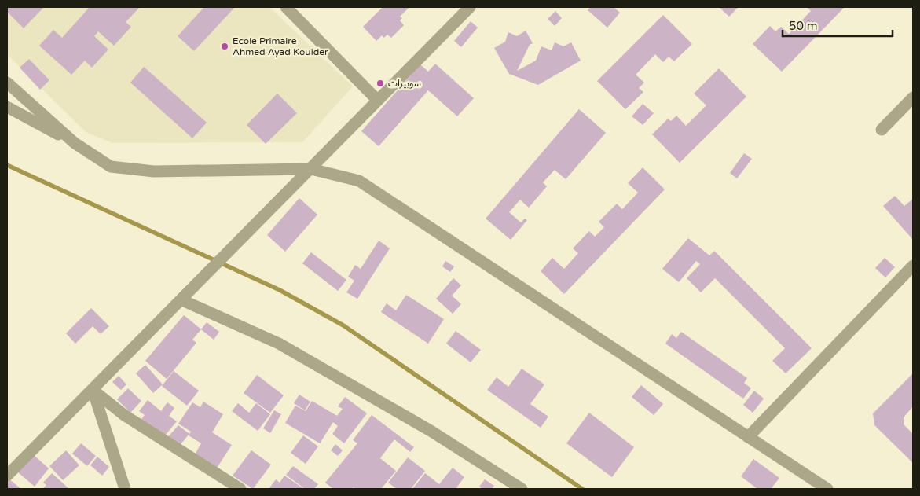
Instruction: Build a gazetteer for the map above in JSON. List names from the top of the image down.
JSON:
{
  "places": ["Ecole Primaire Ahmed Ayad Kouider", "سوبيرات"],
  "scale_bar": "50 m"
}
